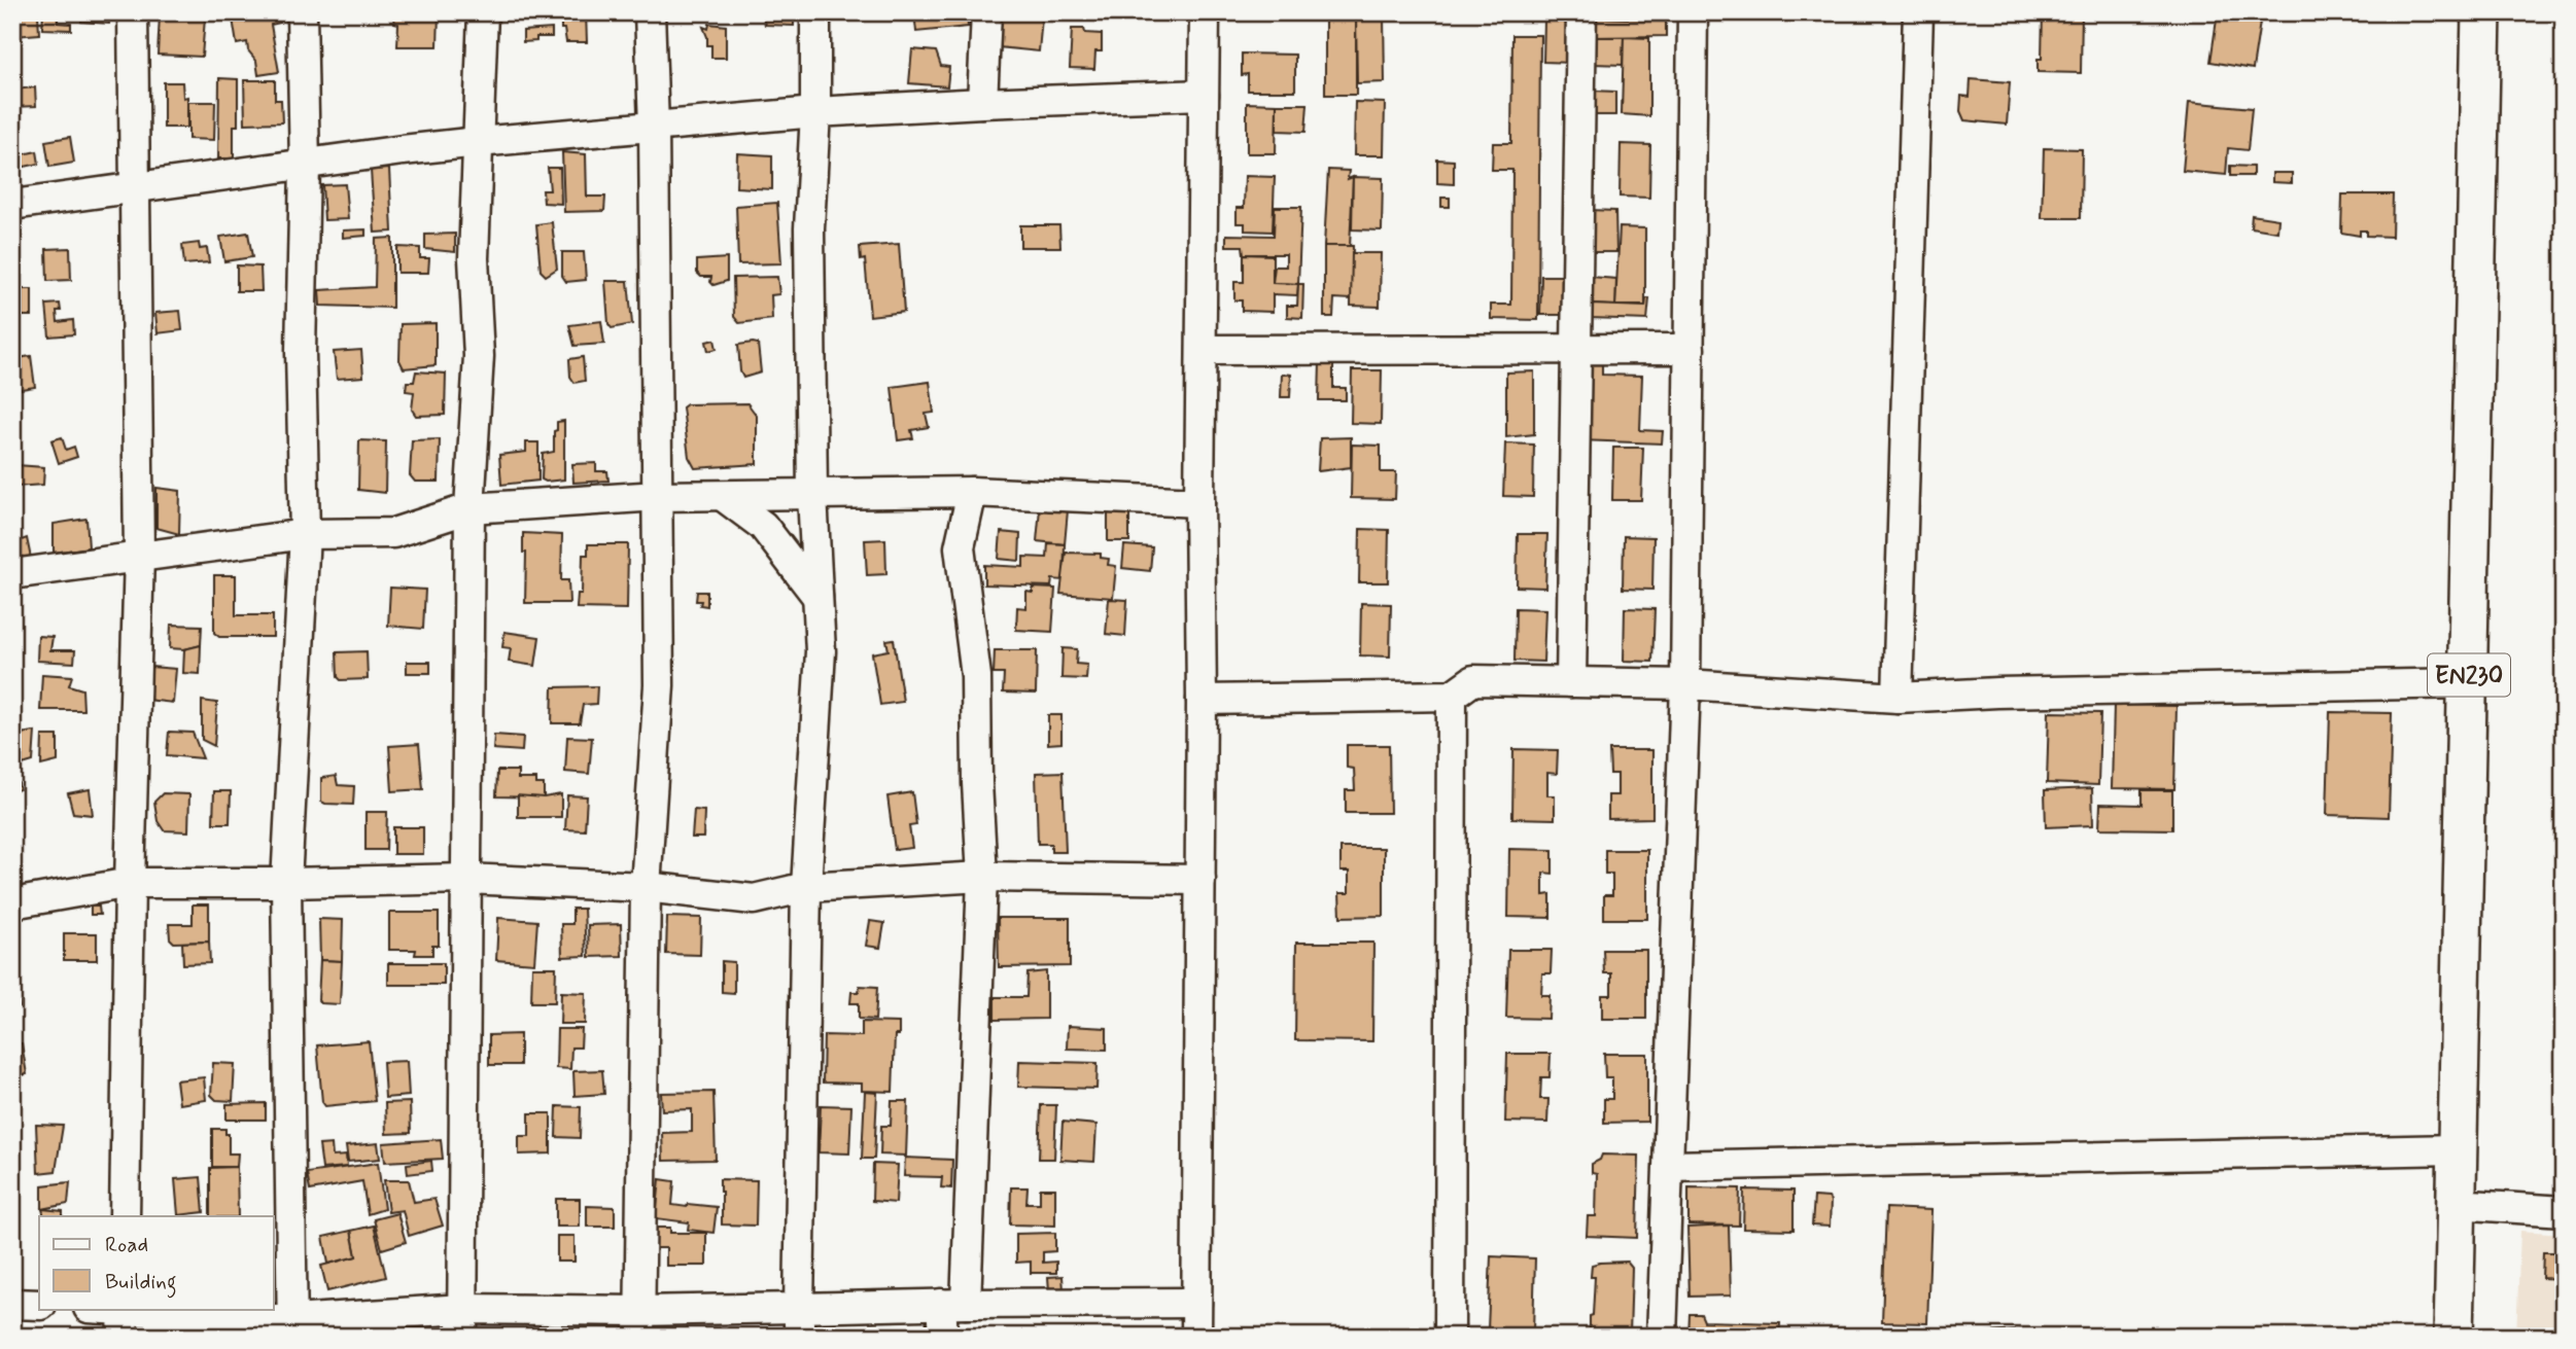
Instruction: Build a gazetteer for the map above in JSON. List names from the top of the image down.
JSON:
{
  "streets": {
    "main road": ["EN230"]
  },
  "legend": ["Road", "Building"]
}
